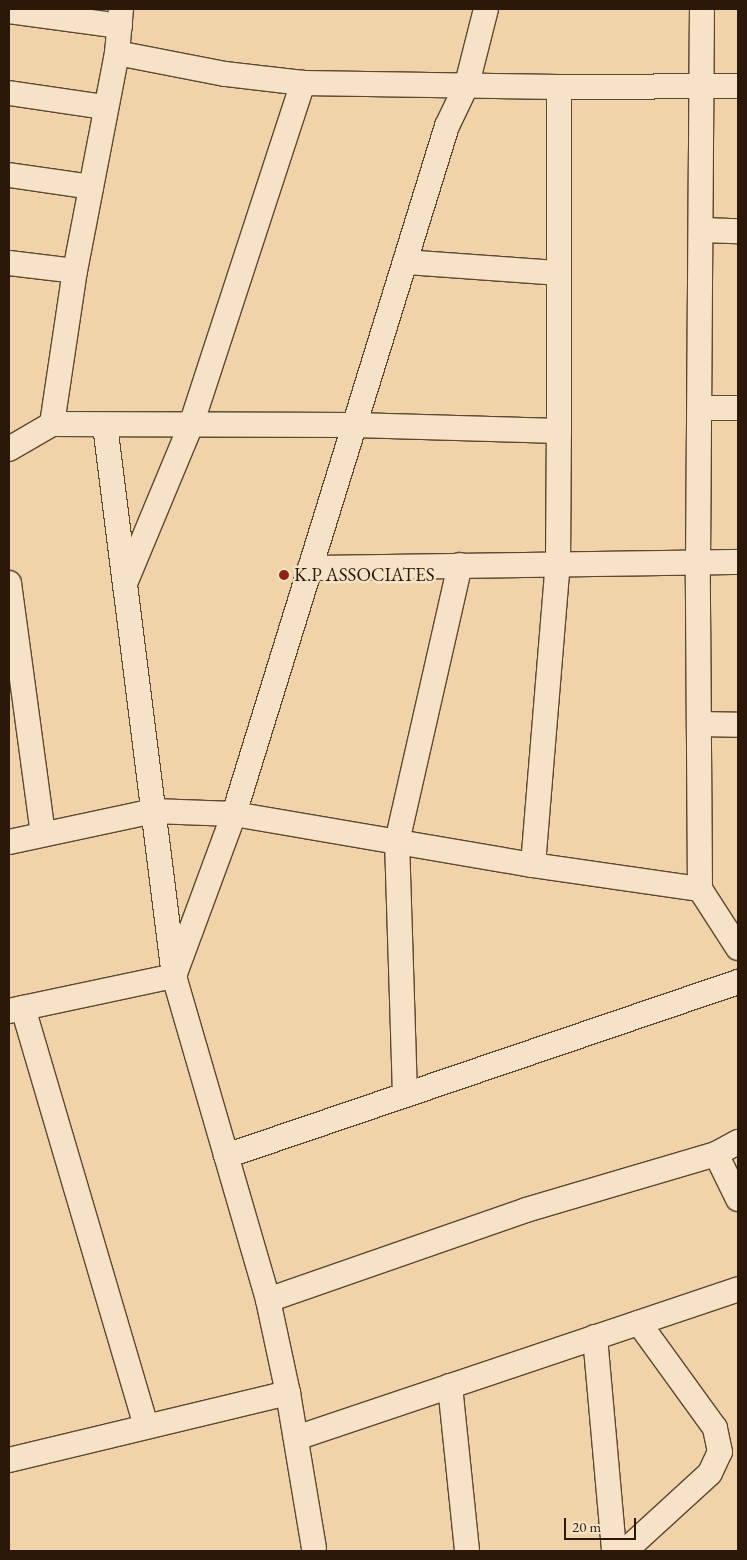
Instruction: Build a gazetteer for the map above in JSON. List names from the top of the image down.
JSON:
{
  "places": ["K.P ASSOCIATES"],
  "scale_bar": "20 m"
}
